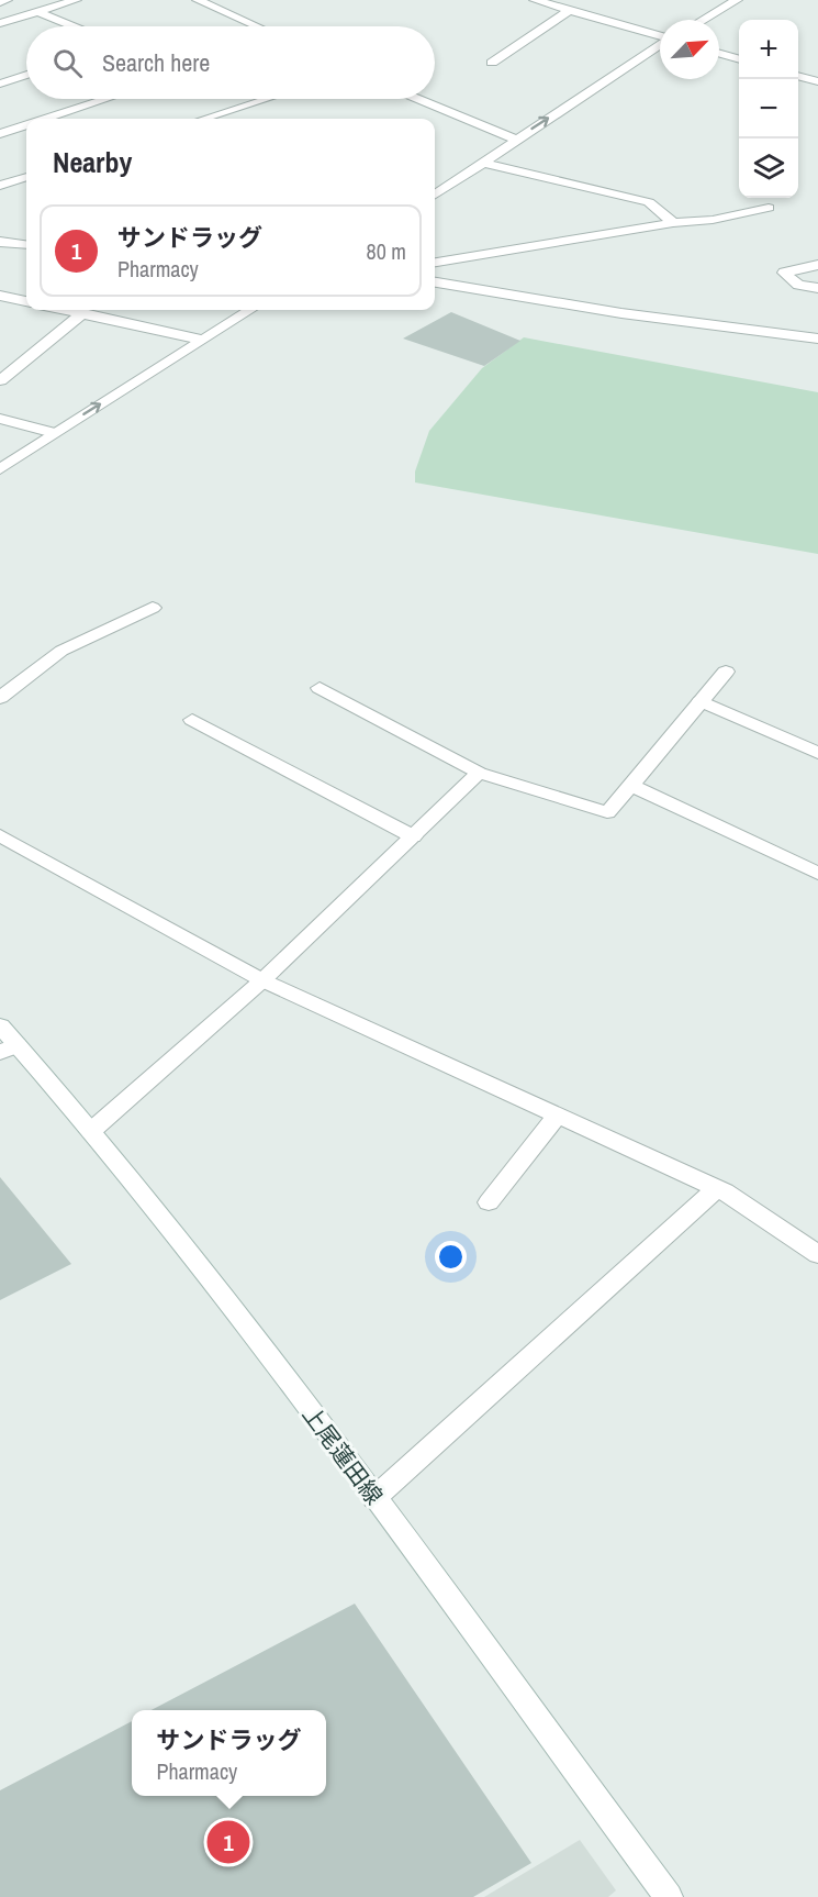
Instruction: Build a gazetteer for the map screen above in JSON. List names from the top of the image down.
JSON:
{
  "streets": {
    "street": ["上尾蓮田線"]
  },
  "north": "top right",
  "page": {
    "map_buttons": ["+", "−"],
    "search": "Search here",
    "heading": "Nearby",
    "list": [
      {
        "mark": "1",
        "name": "サンドラッグ",
        "note": "Pharmacy",
        "value": "80 m"
      }
    ],
    "popup": ["サンドラッグ", "Pharmacy"],
    "pins": "1"
  }
}
